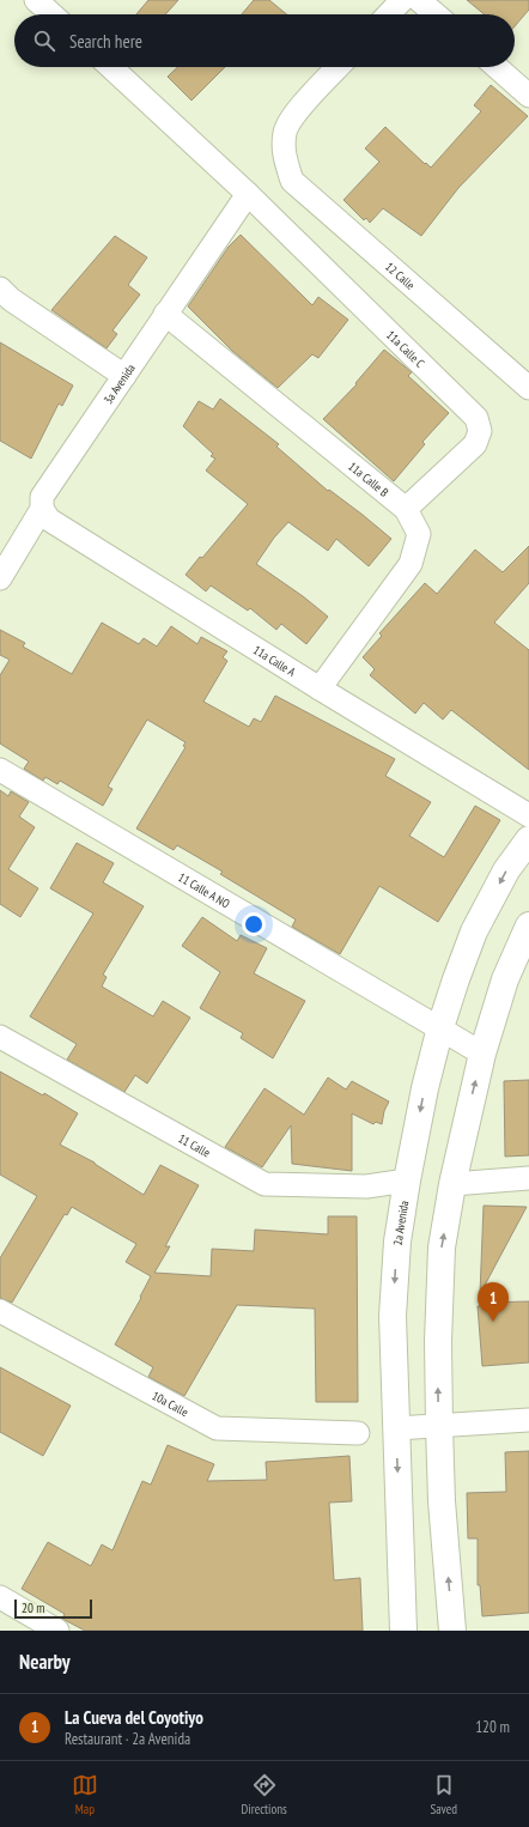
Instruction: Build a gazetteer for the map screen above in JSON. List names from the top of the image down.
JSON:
{
  "streets": {
    "street": [
      "12 Calle",
      "11a Calle C",
      "3a Avenida",
      "11a Calle B",
      "11a Calle A",
      "11 Calle A NO",
      "11 Calle",
      "2a Avenida",
      "10a Calle"
    ]
  },
  "crossings": [
    ["11a Calle C", "3a Avenida"],
    ["11a Calle C", "11a Calle B"],
    ["3a Avenida", "11a Calle B"],
    ["3a Avenida", "11a Calle A"],
    ["11a Calle B", "11a Calle A"],
    ["11 Calle A NO", "2a Avenida"],
    ["11 Calle", "2a Avenida"]
  ],
  "scale_bar": "20 m",
  "page": {
    "search": "Search here",
    "pins": "1",
    "scale": "20 m",
    "heading": "Nearby",
    "list": [
      {
        "mark": "1",
        "name": "La Cueva del Coyotiyo",
        "note": "Restaurant · 2a Avenida",
        "value": "120 m"
      }
    ],
    "nav": ["Map", "Directions", "Saved"]
  }
}
